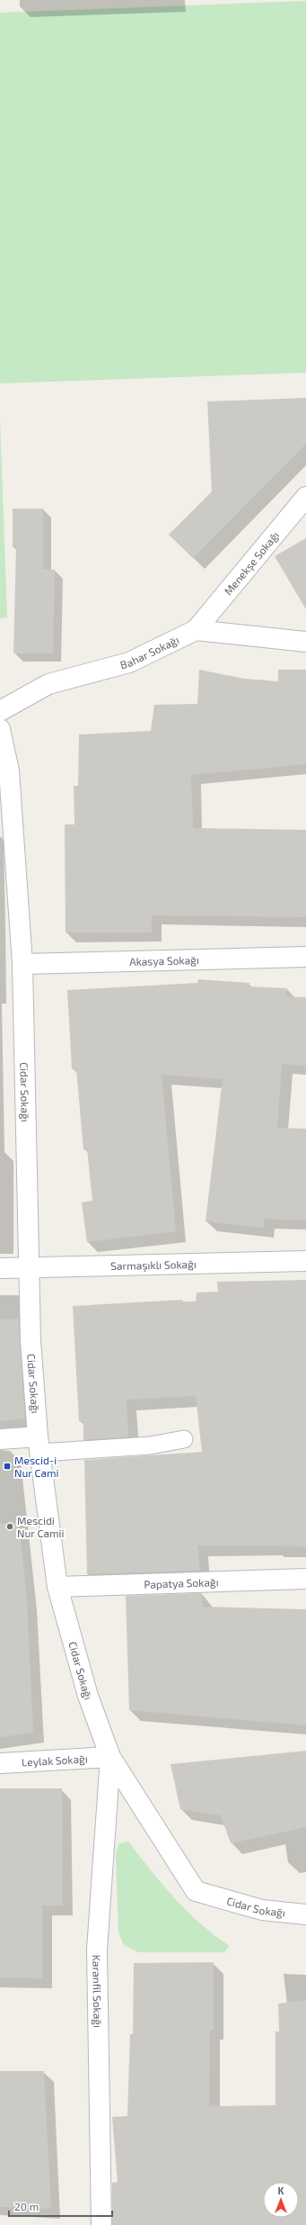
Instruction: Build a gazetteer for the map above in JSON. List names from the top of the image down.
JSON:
{
  "streets": {
    "street": [
      "Menekşe Sokağı",
      "Bahar Sokağı",
      "Akasya Sokağı",
      "Cidar Sokağı",
      "Sarmaşıklı Sokağı",
      "Papatya Sokağı",
      "Leylak Sokağı",
      "Karanfil Sokağı"
    ]
  },
  "crossings": [
    ["Menekşe Sokağı", "Bahar Sokağı"],
    ["Akasya Sokağı", "Cidar Sokağı"],
    ["Cidar Sokağı", "Sarmaşıklı Sokağı"],
    ["Cidar Sokağı", "Papatya Sokağı"],
    ["Cidar Sokağı", "Leylak Sokağı"],
    ["Cidar Sokağı", "Karanfil Sokağı"],
    ["Leylak Sokağı", "Karanfil Sokağı"]
  ],
  "places": {
    "transit": ["Mescid-i Nur Cami"],
    "other": ["Mescidi Nur Camii"]
  },
  "scale_bar": "20 m",
  "north": "top"
}
